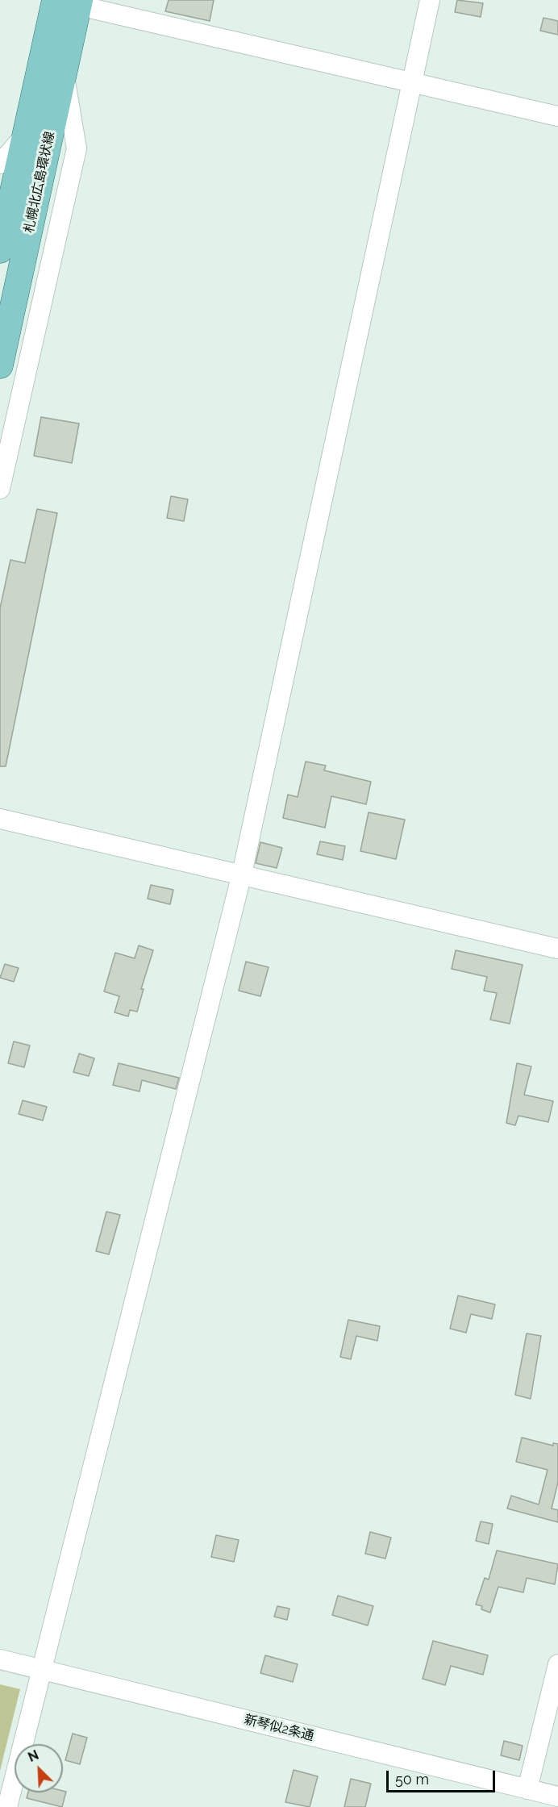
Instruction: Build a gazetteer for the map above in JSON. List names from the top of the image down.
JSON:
{
  "streets": {
    "main road": ["札幌北広島環状線"],
    "street": ["新琴似2条通"]
  },
  "scale_bar": "50 m",
  "north": "top left"
}
